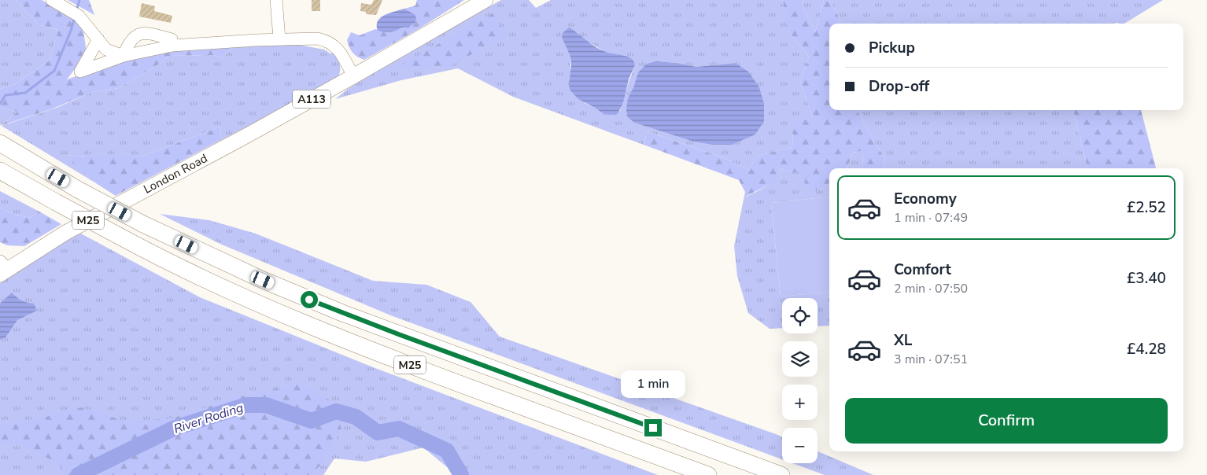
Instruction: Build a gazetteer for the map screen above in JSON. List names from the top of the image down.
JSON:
{
  "streets": {
    "highway": ["M25"],
    "main road": ["A113", "London Road"]
  },
  "water": ["River Roding"],
  "page": {
    "banner": ["Pickup", "Drop-off"],
    "list": [
      {
        "name": "Economy",
        "note": "1 min · 07:49",
        "value": "£2.52"
      },
      {
        "name": "Comfort",
        "note": "2 min · 07:50",
        "value": "£3.40"
      },
      {
        "name": "XL",
        "note": "3 min · 07:51",
        "value": "£4.28"
      }
    ],
    "map_buttons": ["+", "−"],
    "bubble": "1 min",
    "buttons": "Confirm"
  }
}
